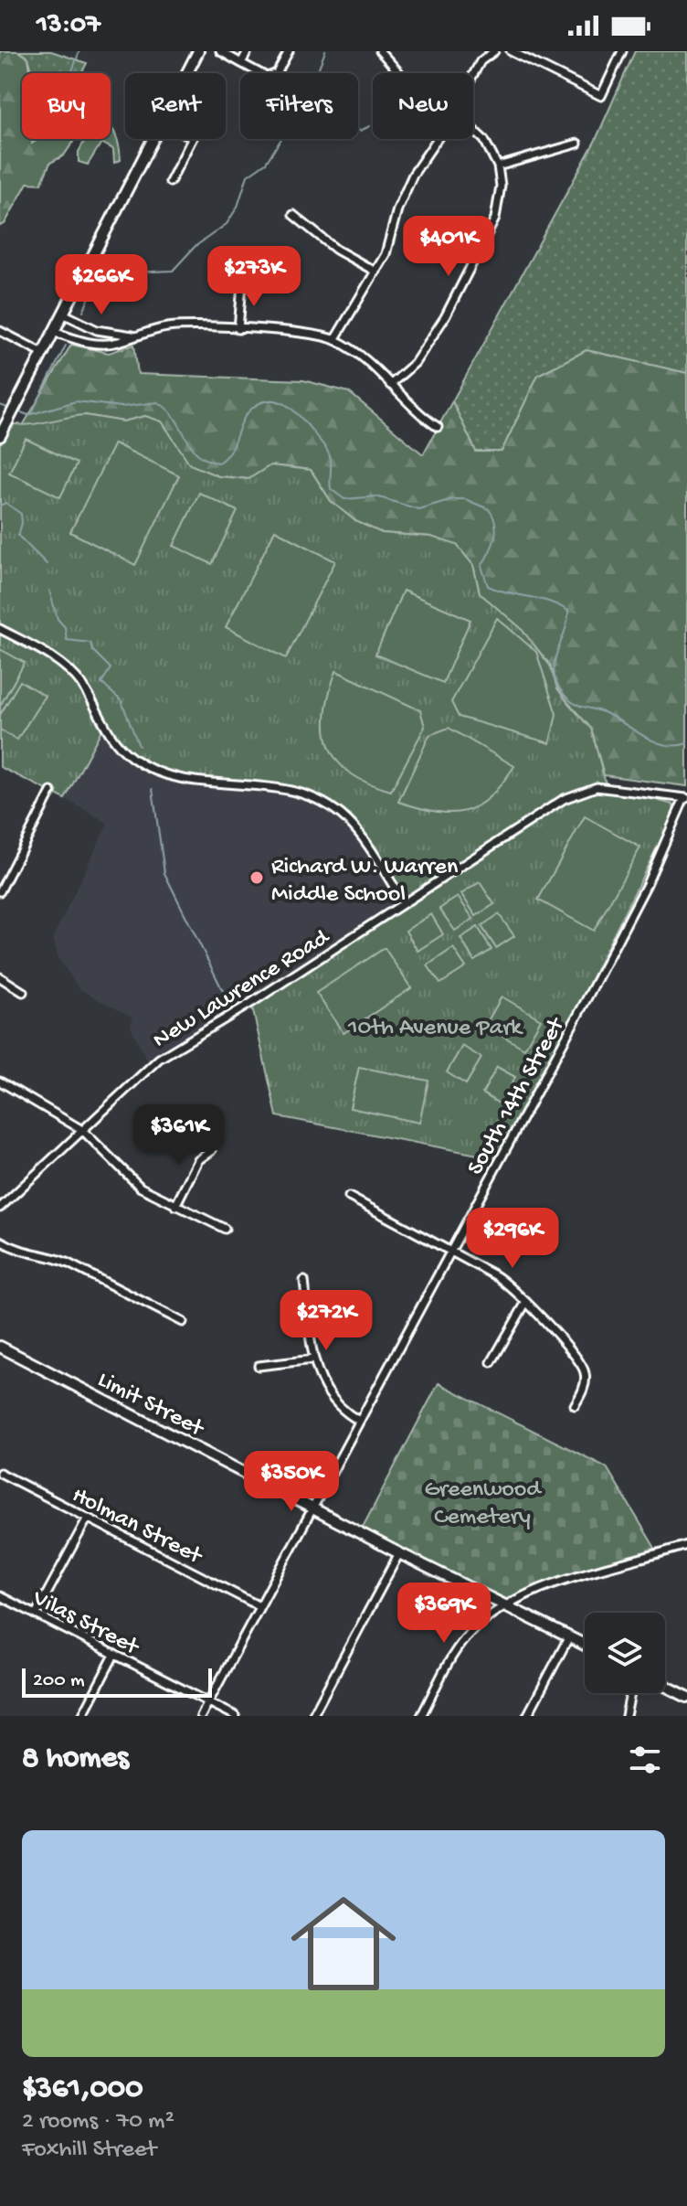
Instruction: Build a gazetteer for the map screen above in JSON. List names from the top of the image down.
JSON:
{
  "streets": {
    "street": [
      "New Lawrence Road",
      "South 14th Street",
      "Limit Street",
      "Holman Street",
      "Vilas Street"
    ]
  },
  "crossings": [
    ["New Lawrence Road", "South 14th Street"],
    ["South 14th Street", "Limit Street"],
    ["South 14th Street", "Holman Street"],
    ["South 14th Street", "Vilas Street"]
  ],
  "parks": ["10th Avenue Park", "Greenwood Cemetery"],
  "places": ["Richard W. Warren Middle School"],
  "scale_bar": "200 m",
  "page": {
    "status": "13:07",
    "chip": [
      "Buy",
      "Rent",
      "Filters",
      "New"
    ],
    "price": [
      "$401K",
      "$273K",
      "$266K",
      "$361K",
      "$296K",
      "$272K",
      "$350K",
      "$369K"
    ],
    "scale": "200 m",
    "heading": "8 homes",
    "list": [
      {
        "name": "$361,000",
        "note": "2 rooms · 70 m² · Foxhill Street"
      }
    ]
  }
}
